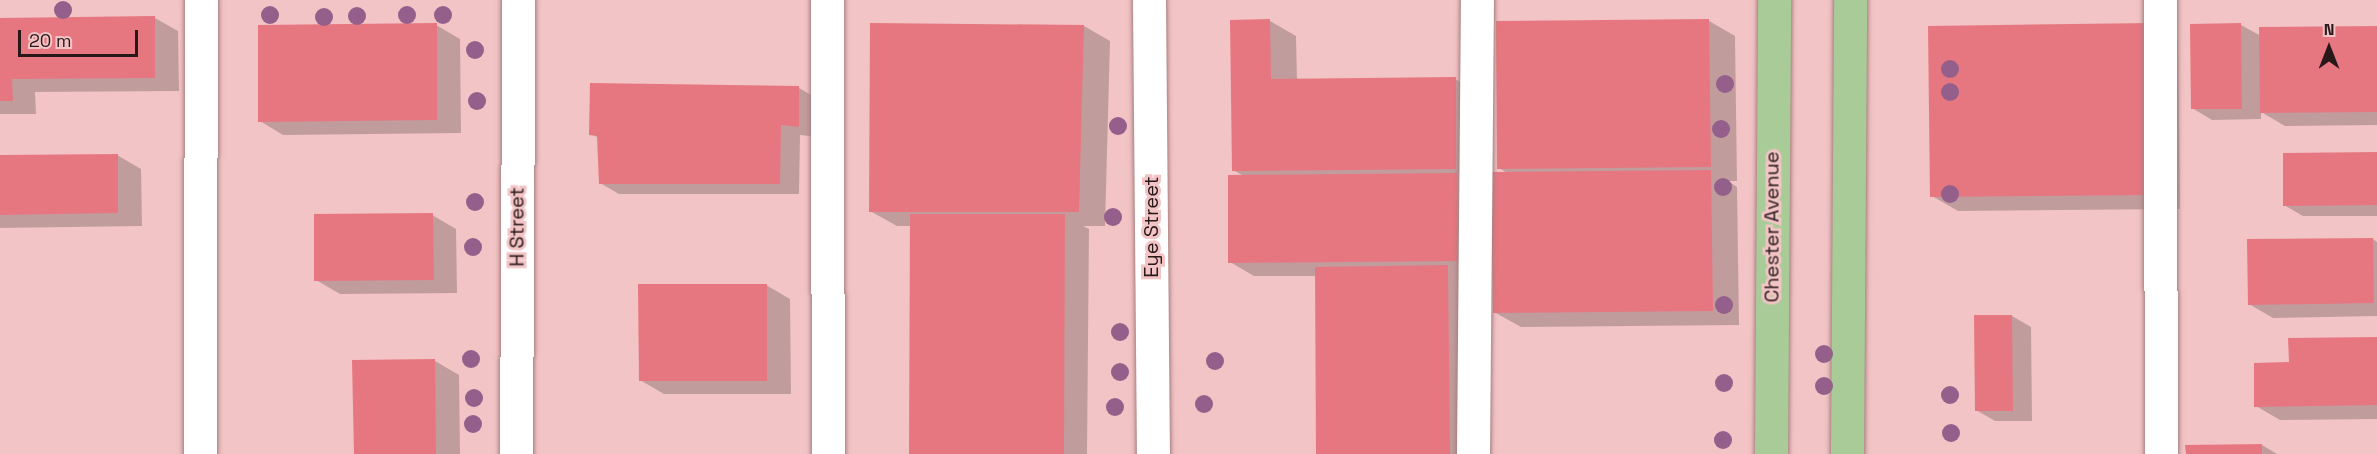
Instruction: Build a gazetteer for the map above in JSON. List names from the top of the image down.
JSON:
{
  "streets": {
    "main road": ["Chester Avenue"],
    "street": ["H Street", "Eye Street"]
  },
  "scale_bar": "20 m",
  "north": "top"
}
